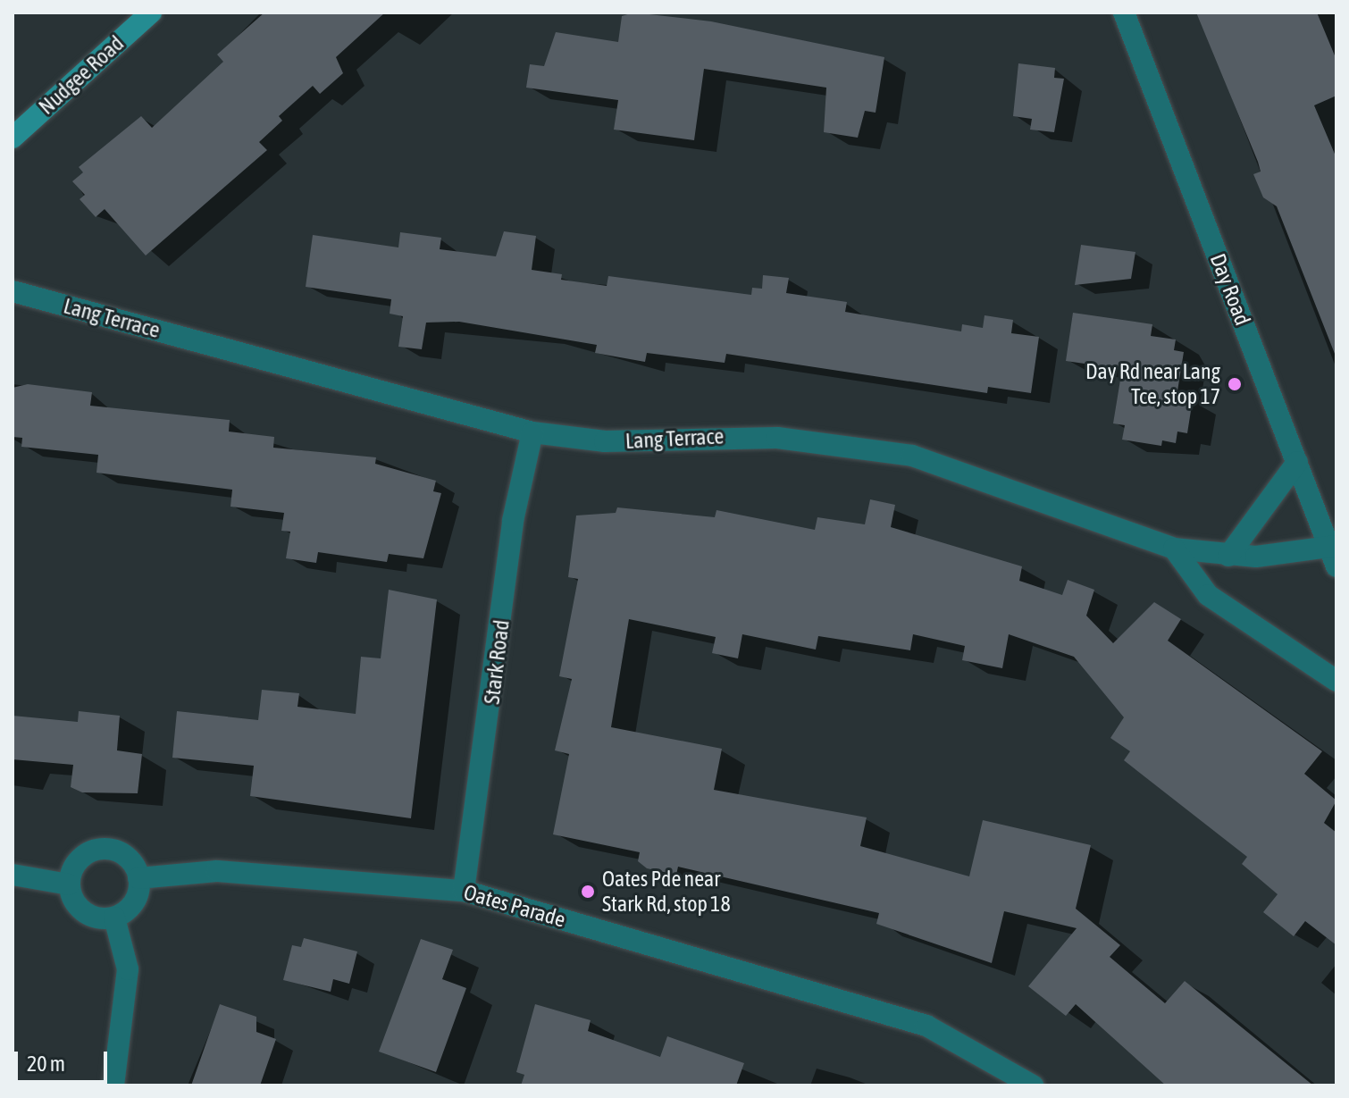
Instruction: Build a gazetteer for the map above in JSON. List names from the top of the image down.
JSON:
{
  "streets": {
    "main road": ["Nudgee Road"],
    "street": [
      "Day Road",
      "Lang Terrace",
      "Stark Road",
      "Oates Parade"
    ]
  },
  "crossings": [
    ["Day Road", "Lang Terrace"],
    ["Lang Terrace", "Stark Road"],
    ["Stark Road", "Oates Parade"]
  ],
  "places": ["Day Rd near Lang Tce, stop 17", "Oates Pde near Stark Rd, stop 18"],
  "scale_bar": "20 m"
}
